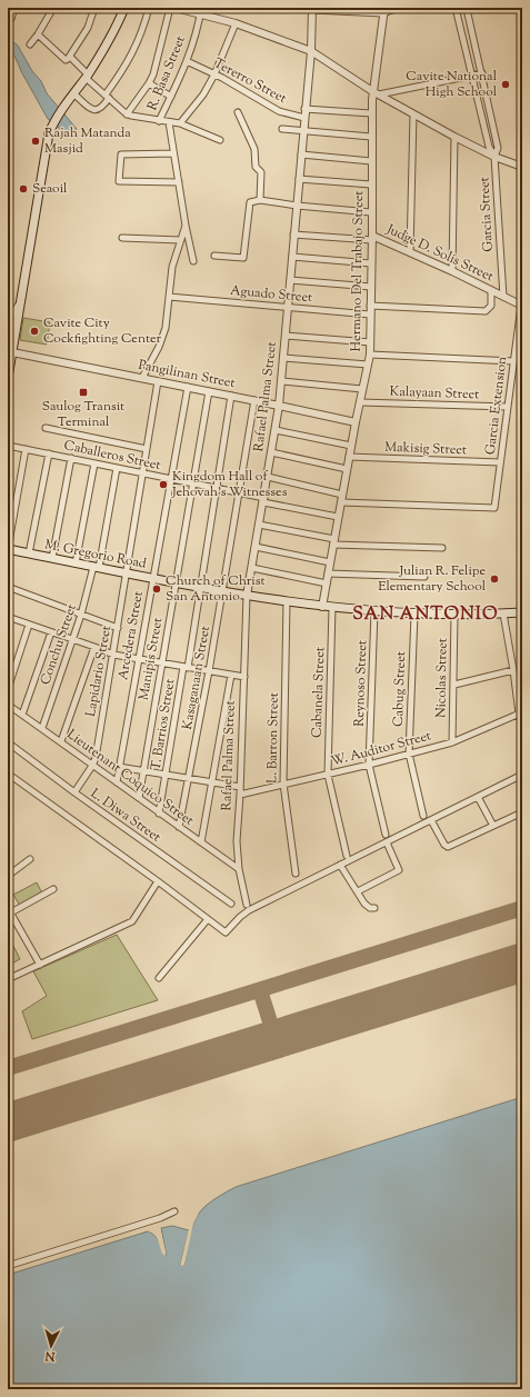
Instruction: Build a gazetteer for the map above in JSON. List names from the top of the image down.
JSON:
{
  "streets": {
    "main road": ["M. Gregorio Road"],
    "street": [
      "R. Basa Street",
      "Tererro Street",
      "Garcia Street",
      "Judge D. Solis Street",
      "Hermano Del Trabajo Street",
      "Aguado Street",
      "Pangilinan Street",
      "Kalayaan Street",
      "Rafael Palma Street",
      "Garcia Extension",
      "Makisig Street",
      "Caballeros Street",
      "Arcedera Street",
      "Conchu Street",
      "Manipis Street",
      "Lapidario Street",
      "Kasaganaan Street",
      "Nicolas Street",
      "Reynoso Street",
      "Cabug Street",
      "Cabanela Street",
      "T. Barrios Street",
      "L. Barron Street",
      "W. Auditor Street",
      "Lieutenant Coquico Street",
      "L. Diwa Street"
    ]
  },
  "crossings": [
    ["R. Basa Street", "Tererro Street"],
    ["Tererro Street", "Rafael Palma Street"],
    ["Garcia Street", "Judge D. Solis Street"],
    ["Judge D. Solis Street", "Hermano Del Trabajo Street"],
    ["Judge D. Solis Street", "Garcia Extension"],
    ["Hermano Del Trabajo Street", "Aguado Street"],
    ["Hermano Del Trabajo Street", "Pangilinan Street"],
    ["Hermano Del Trabajo Street", "Kalayaan Street"],
    ["Hermano Del Trabajo Street", "Garcia Extension"],
    ["Hermano Del Trabajo Street", "Makisig Street"],
    ["Hermano Del Trabajo Street", "Caballeros Street"],
    ["Hermano Del Trabajo Street", "M. Gregorio Road"],
    ["Aguado Street", "Rafael Palma Street"],
    ["Pangilinan Street", "Rafael Palma Street"],
    ["Pangilinan Street", "Arcedera Street"],
    ["Pangilinan Street", "Manipis Street"],
    ["Pangilinan Street", "Lapidario Street"],
    ["Pangilinan Street", "Kasaganaan Street"],
    ["Pangilinan Street", "T. Barrios Street"],
    ["Kalayaan Street", "Garcia Extension"],
    ["Rafael Palma Street", "Caballeros Street"],
    ["Rafael Palma Street", "M. Gregorio Road"],
    ["Rafael Palma Street", "W. Auditor Street"],
    ["Rafael Palma Street", "Lieutenant Coquico Street"],
    ["Garcia Extension", "Makisig Street"],
    ["Caballeros Street", "Arcedera Street"],
    ["Caballeros Street", "Conchu Street"],
    ["Caballeros Street", "Manipis Street"],
    ["Caballeros Street", "Lapidario Street"],
    ["Caballeros Street", "Kasaganaan Street"],
    ["Caballeros Street", "T. Barrios Street"],
    ["M. Gregorio Road", "Arcedera Street"],
    ["M. Gregorio Road", "Conchu Street"],
    ["M. Gregorio Road", "Manipis Street"],
    ["M. Gregorio Road", "Lapidario Street"],
    ["M. Gregorio Road", "Kasaganaan Street"],
    ["M. Gregorio Road", "Nicolas Street"],
    ["M. Gregorio Road", "Reynoso Street"],
    ["M. Gregorio Road", "Cabug Street"],
    ["M. Gregorio Road", "Cabanela Street"],
    ["M. Gregorio Road", "T. Barrios Street"],
    ["M. Gregorio Road", "L. Barron Street"],
    ["Arcedera Street", "Lieutenant Coquico Street"],
    ["Conchu Street", "Lieutenant Coquico Street"],
    ["Manipis Street", "Lieutenant Coquico Street"],
    ["Lapidario Street", "Lieutenant Coquico Street"],
    ["Lapidario Street", "L. Diwa Street"],
    ["Kasaganaan Street", "Lieutenant Coquico Street"],
    ["Nicolas Street", "W. Auditor Street"],
    ["Reynoso Street", "W. Auditor Street"],
    ["Cabug Street", "W. Auditor Street"],
    ["Cabanela Street", "W. Auditor Street"],
    ["T. Barrios Street", "Lieutenant Coquico Street"],
    ["L. Barron Street", "W. Auditor Street"]
  ],
  "districts": ["SAN ANTONIO"],
  "places": {
    "other": [
      "Cavite National High School",
      "Rajah Matanda Masjid",
      "Seaoil",
      "Cavite City Cockfighting Center",
      "Kingdom Hall of Jehovah's Witnesses",
      "Julian R. Felipe Elementary School",
      "Church of Christ San Antonio"
    ],
    "transit": ["Saulog Transit Terminal"]
  },
  "north": "bottom"
}
